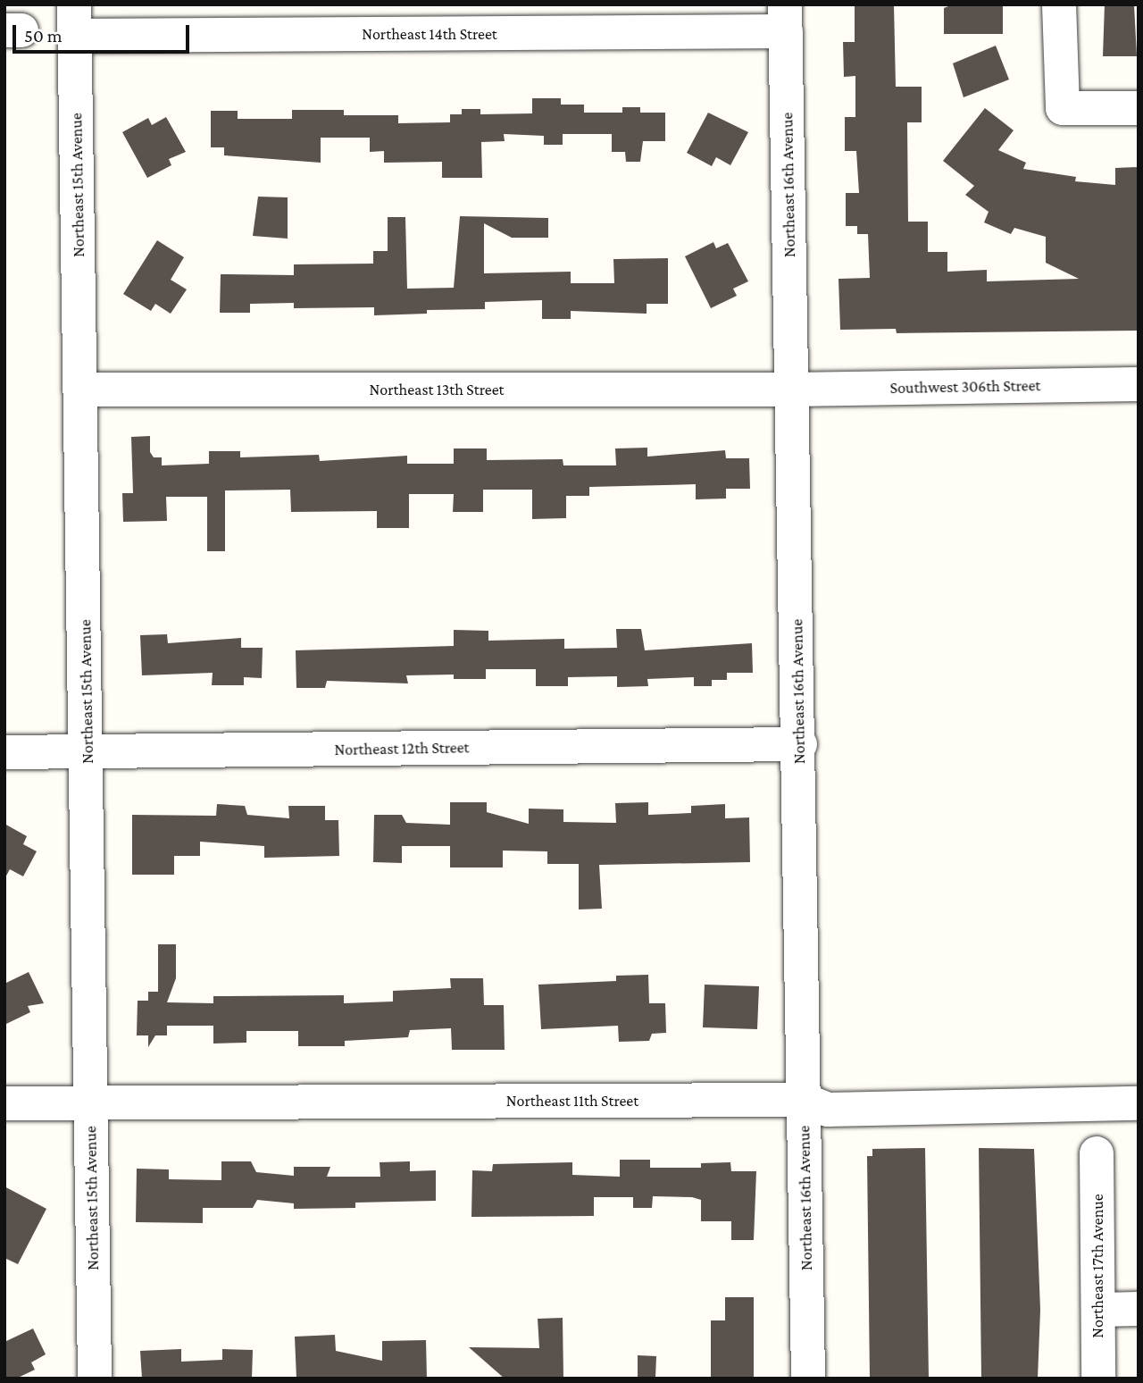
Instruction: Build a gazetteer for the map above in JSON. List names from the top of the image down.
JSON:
{
  "streets": {
    "street": [
      "Northeast 14th Street",
      "Northeast 15th Avenue",
      "Northeast 16th Avenue",
      "Southwest 306th Street",
      "Northeast 13th Street",
      "Northeast 12th Street",
      "Northeast 11th Street",
      "Northeast 17th Avenue"
    ]
  },
  "crossings": [
    ["Northeast 14th Street", "Northeast 15th Avenue"],
    ["Northeast 14th Street", "Northeast 16th Avenue"],
    ["Northeast 15th Avenue", "Northeast 13th Street"],
    ["Northeast 15th Avenue", "Northeast 12th Street"],
    ["Northeast 15th Avenue", "Northeast 11th Street"],
    ["Northeast 16th Avenue", "Southwest 306th Street"],
    ["Northeast 16th Avenue", "Northeast 13th Street"],
    ["Northeast 16th Avenue", "Northeast 12th Street"],
    ["Northeast 16th Avenue", "Northeast 11th Street"],
    ["Southwest 306th Street", "Northeast 13th Street"]
  ],
  "scale_bar": "50 m"
}
